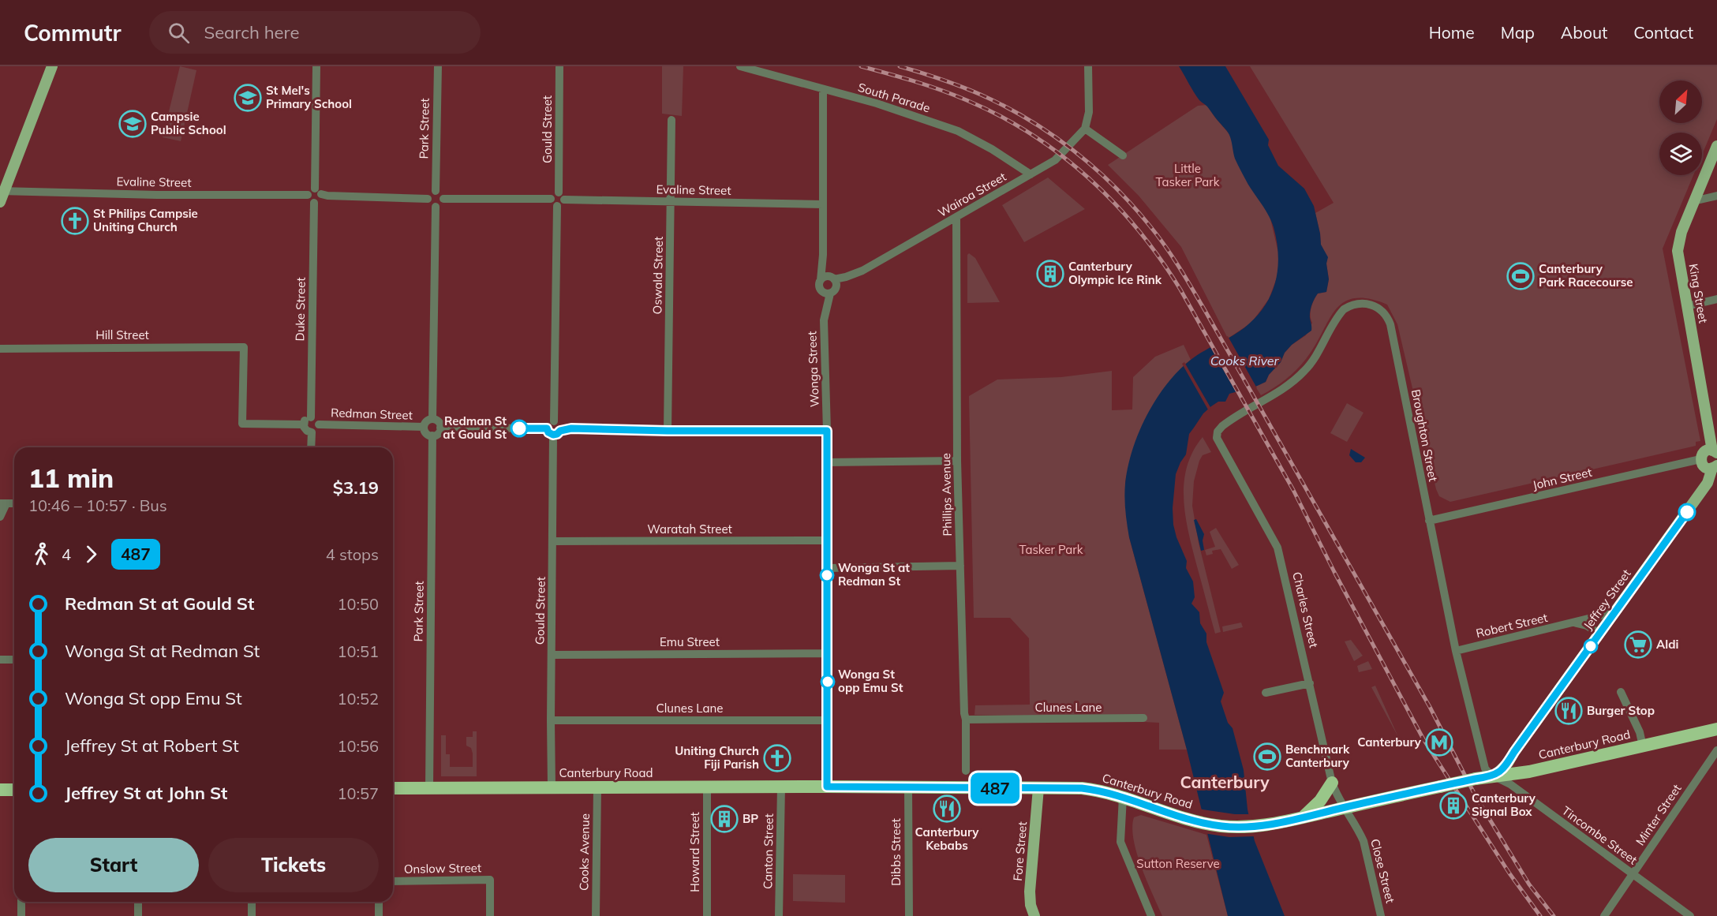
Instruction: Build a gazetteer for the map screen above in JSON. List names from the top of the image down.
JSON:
{
  "streets": {
    "highway": ["Canterbury Road"],
    "main road": ["King Street", "Jeffrey Street", "Fore Street"],
    "street": [
      "South Parade",
      "Park Street",
      "Gould Street",
      "Evaline Street",
      "Wairoa Street",
      "Oswald Street",
      "Duke Street",
      "Hill Street",
      "Wonga Street",
      "Redman Street",
      "Broughton Street",
      "John Street",
      "Phillips Avenue",
      "Waratah Street",
      "Charles Street",
      "Robert Street",
      "Emu Street",
      "Clunes Lane",
      "Minter Street",
      "Tincombe Street",
      "Canton Street",
      "Cooks Avenue",
      "Howard Street",
      "Dibbs Street",
      "Onslow Street",
      "Close Street"
    ]
  },
  "crossings": [
    ["South Parade", "Wairoa Street"],
    ["Park Street", "Redman Street"],
    ["Park Street", "Canterbury Road"],
    ["Gould Street", "Evaline Street"],
    ["Gould Street", "Waratah Street"],
    ["Gould Street", "Emu Street"],
    ["Gould Street", "Clunes Lane"],
    ["Gould Street", "Canterbury Road"],
    ["Evaline Street", "Oswald Street"],
    ["Evaline Street", "Duke Street"],
    ["Wairoa Street", "Wonga Street"],
    ["Wairoa Street", "Phillips Avenue"],
    ["Duke Street", "Hill Street"],
    ["Duke Street", "Redman Street"],
    ["Hill Street", "Redman Street"],
    ["Wonga Street", "Waratah Street"],
    ["Wonga Street", "Emu Street"],
    ["Wonga Street", "Clunes Lane"],
    ["Wonga Street", "Canterbury Road"],
    ["Broughton Street", "John Street"],
    ["Broughton Street", "Jeffrey Street"],
    ["Broughton Street", "Charles Street"],
    ["Broughton Street", "Robert Street"],
    ["Broughton Street", "Canterbury Road"],
    ["Broughton Street", "Tincombe Street"],
    ["Phillips Avenue", "Clunes Lane"],
    ["Jeffrey Street", "Robert Street"],
    ["Jeffrey Street", "Canterbury Road"],
    ["Jeffrey Street", "Tincombe Street"],
    ["Charles Street", "Canterbury Road"],
    ["Charles Street", "Close Street"],
    ["Canterbury Road", "Tincombe Street"],
    ["Canterbury Road", "Canton Street"],
    ["Canterbury Road", "Fore Street"],
    ["Canterbury Road", "Cooks Avenue"],
    ["Canterbury Road", "Howard Street"],
    ["Canterbury Road", "Dibbs Street"],
    ["Canterbury Road", "Close Street"],
    ["Minter Street", "Tincombe Street"]
  ],
  "districts": ["Canterbury"],
  "water": ["Cooks River"],
  "parks": ["Little Tasker Park", "Tasker Park", "Sutton Reserve"],
  "places": {
    "school or university": ["St Mel's Primary School", "Campsie Public School"],
    "church": ["St Philips Campsie Uniting Church", "Uniting Church Fiji Parish"],
    "building": ["Canterbury Olympic Ice Rink", "Canterbury Signal Box", "BP"],
    "sports": ["Canterbury Park Racecourse", "Benchmark Canterbury"],
    "other": ["Redman St at Gould St", "Wonga St at Redman St", "Wonga St opp Emu St"],
    "supermarket": ["Aldi"],
    "restaurant": ["Burger Stop", "Canterbury Kebabs"],
    "metro station": ["Canterbury"]
  },
  "lines": ["bus line 487"],
  "north": "top right",
  "page": {
    "header": "Commutr",
    "search": "Search here",
    "nav": [
      "Home",
      "Map",
      "About",
      "Contact"
    ],
    "on_map": "487",
    "heading": ["11 min", "10:46 – 10:57 · Bus", "$3.19"],
    "legs": ["4", "487", "4 stops"],
    "list": [
      {
        "name": "Redman St at Gould St",
        "value": "10:50"
      },
      {
        "name": "Wonga St at Redman St",
        "value": "10:51"
      },
      {
        "name": "Wonga St opp Emu St",
        "value": "10:52"
      },
      {
        "name": "Jeffrey St at Robert St",
        "value": "10:56"
      },
      {
        "name": "Jeffrey St at John St",
        "value": "10:57"
      }
    ],
    "buttons": ["Start", "Tickets"]
  }
}
